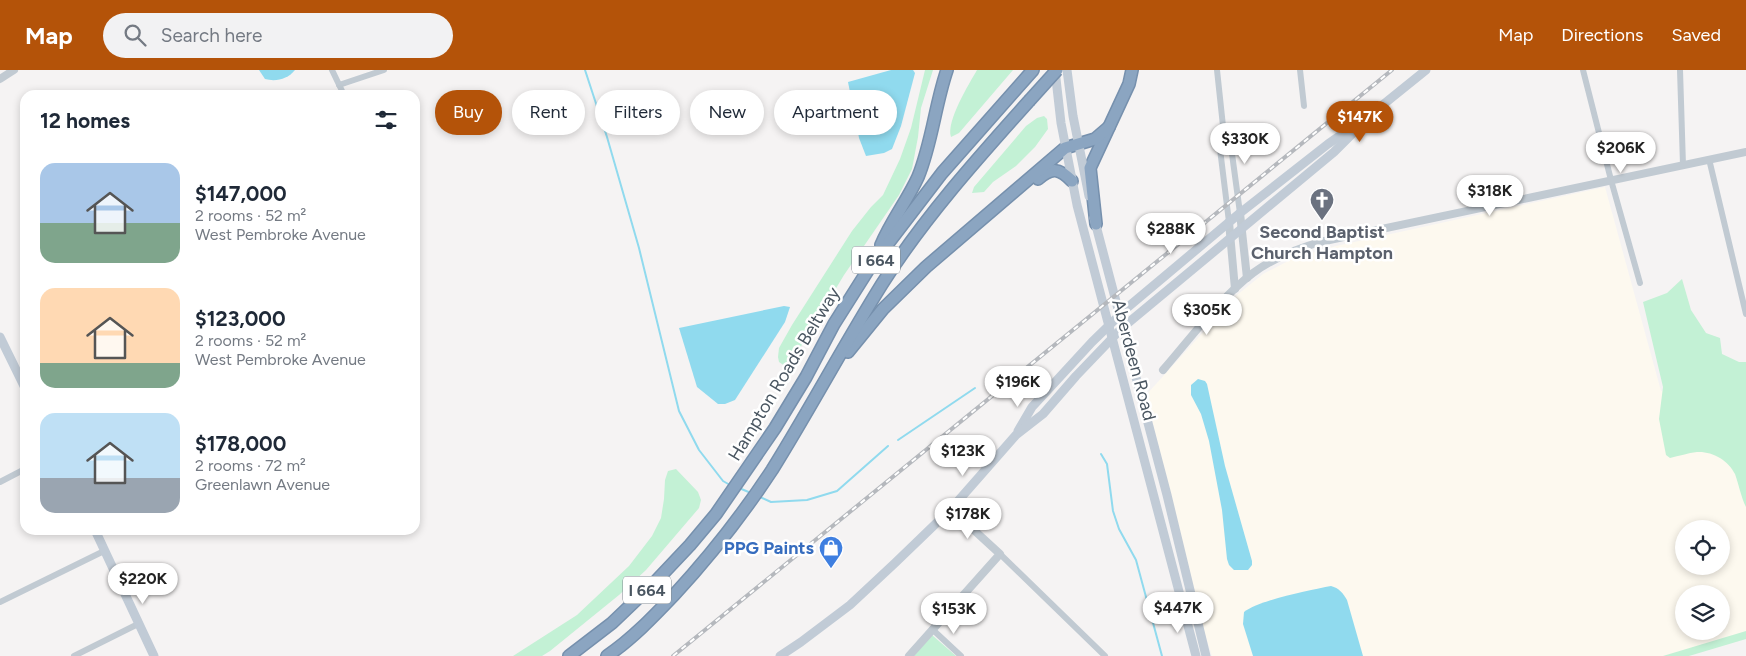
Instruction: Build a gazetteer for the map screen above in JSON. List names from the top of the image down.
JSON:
{
  "streets": {
    "highway": ["I 664", "Hampton Roads Beltway"],
    "main road": ["Aberdeen Road"]
  },
  "crossings": [
    ["I 664", "Aberdeen Road"]
  ],
  "places": {
    "church": ["Second Baptist Church Hampton"],
    "shop": ["PPG Paints"]
  },
  "page": {
    "header": "Map",
    "search": "Search here",
    "nav": ["Map", "Directions", "Saved"],
    "chip": [
      "Buy",
      "Rent",
      "Filters",
      "New",
      "Apartment"
    ],
    "heading": "12 homes",
    "price": [
      "$147K",
      "$330K",
      "$206K",
      "$318K",
      "$288K",
      "$305K",
      "$196K",
      "$123K",
      "$178K",
      "$220K",
      "$447K",
      "$153K"
    ],
    "list": [
      {
        "name": "$147,000",
        "note": "2 rooms · 52 m² · West Pembroke Avenue"
      },
      {
        "name": "$123,000",
        "note": "2 rooms · 52 m² · West Pembroke Avenue"
      },
      {
        "name": "$178,000",
        "note": "2 rooms · 72 m² · Greenlawn Avenue"
      }
    ]
  }
}
